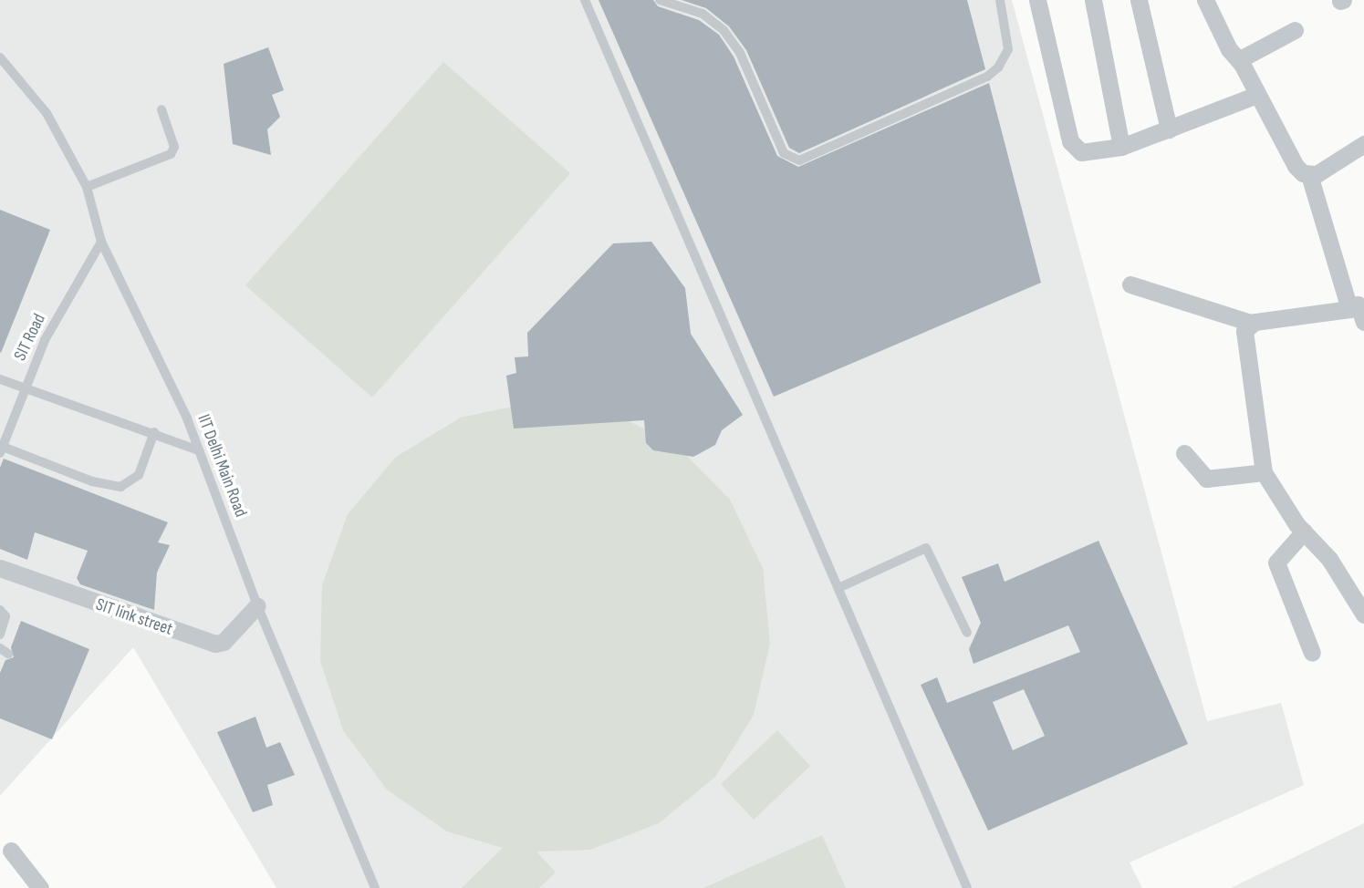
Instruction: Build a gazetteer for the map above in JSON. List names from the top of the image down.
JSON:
{
  "streets": {
    "street": ["SIT link street"],
    "lane": ["SIT Road", "IIT Delhi Main Road"]
  },
  "crossings": [
    ["SIT Road", "IIT Delhi Main Road"],
    ["IIT Delhi Main Road", "SIT link street"]
  ]
}
